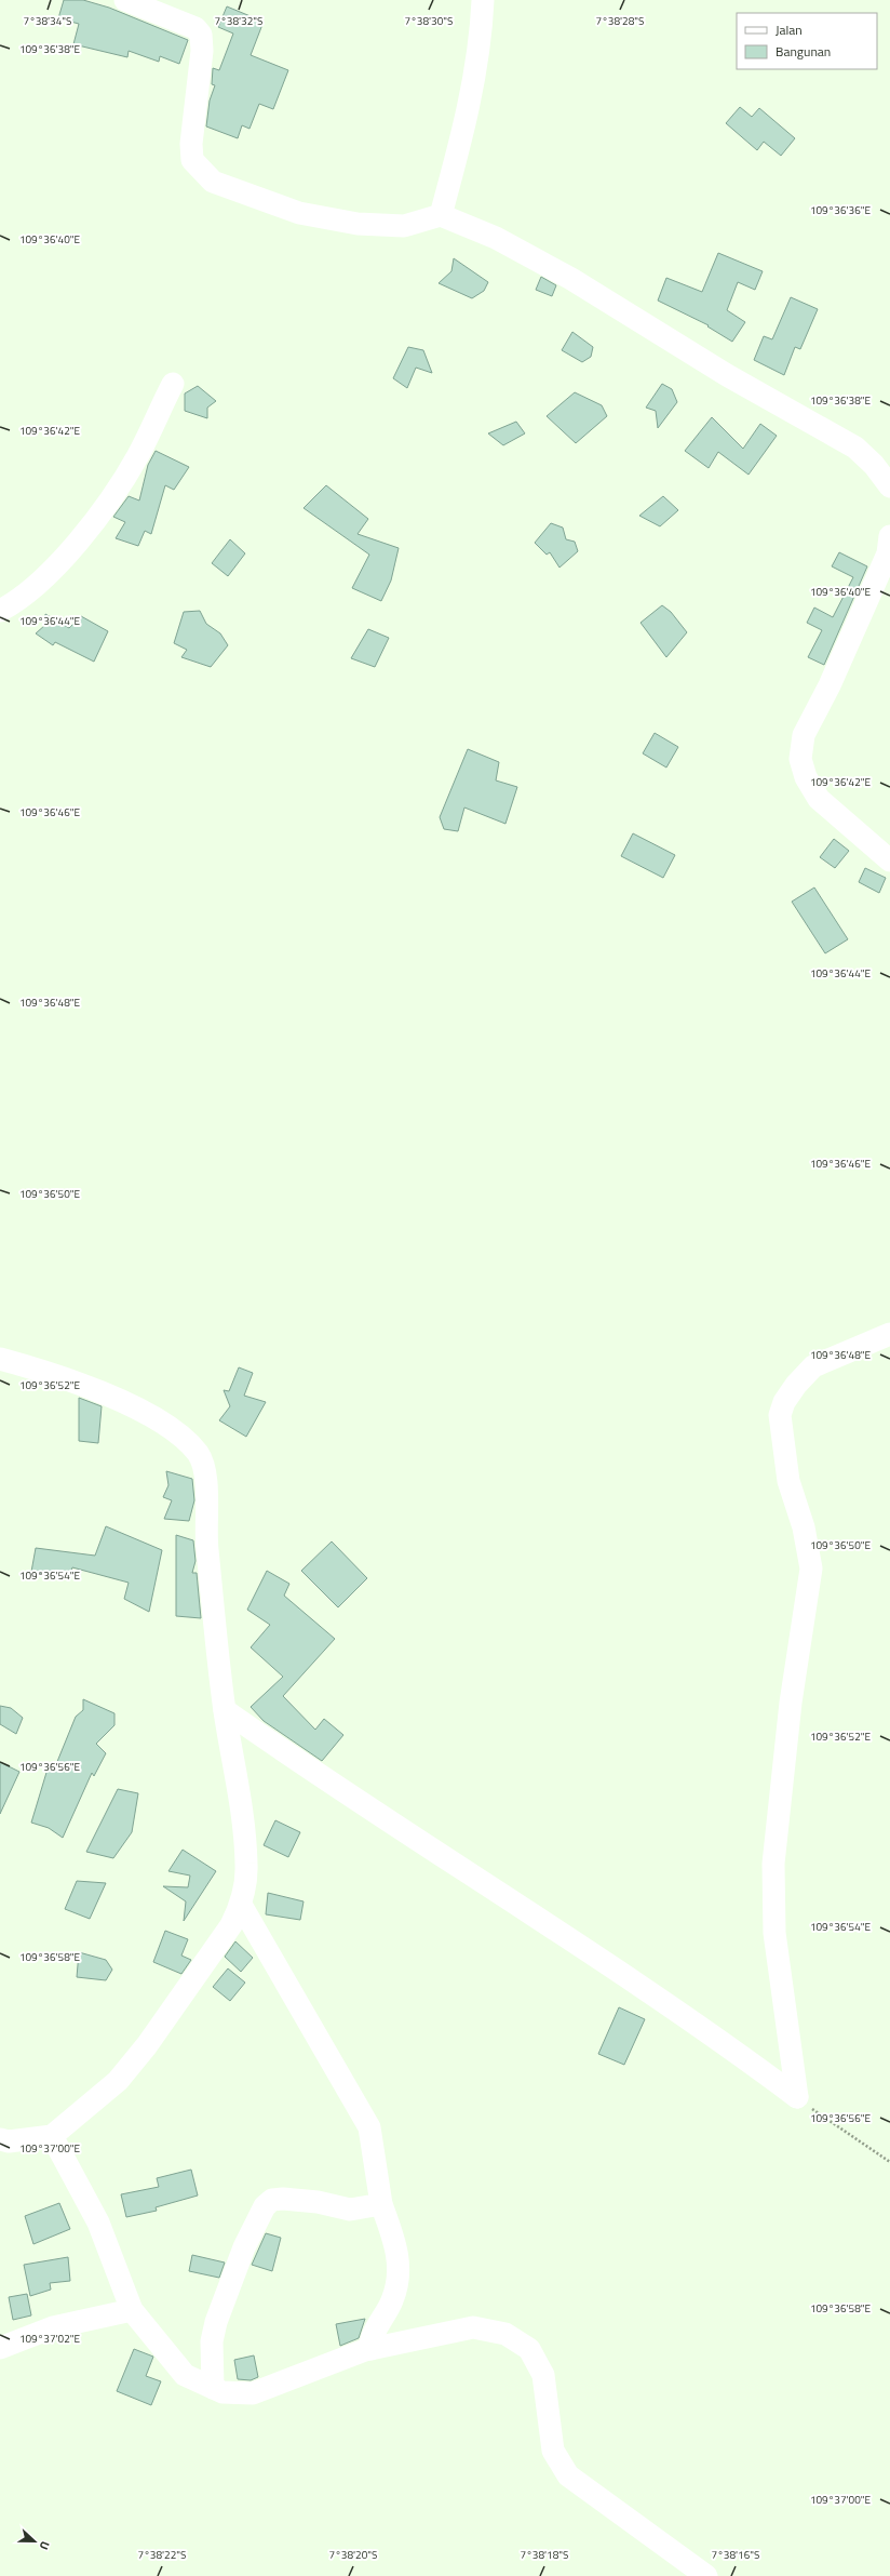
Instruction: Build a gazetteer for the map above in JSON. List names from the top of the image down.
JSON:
{
  "legend": ["Jalan", "Bangunan"],
  "north": "right",
  "coordinates": [
    "7°38'34\"S",
    "7°38'32\"S",
    "7°38'30\"S",
    "7°38'28\"S",
    "109°36'38\"E",
    "109°36'36\"E",
    "109°36'40\"E",
    "109°36'42\"E",
    "109°36'44\"E",
    "109°36'46\"E",
    "109°36'48\"E",
    "109°36'50\"E",
    "109°36'52\"E",
    "109°36'54\"E",
    "109°36'56\"E",
    "109°36'58\"E",
    "109°37'00\"E",
    "109°37'02\"E",
    "7°38'22\"S",
    "7°38'20\"S",
    "7°38'18\"S",
    "7°38'16\"S"
  ]
}
